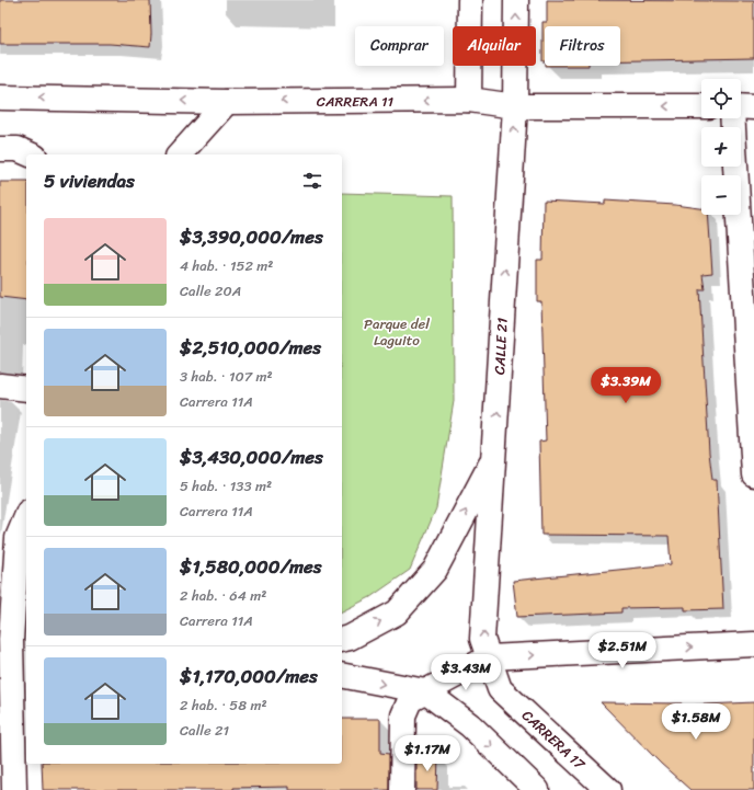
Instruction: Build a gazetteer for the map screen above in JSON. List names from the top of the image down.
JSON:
{
  "streets": {
    "main road": ["CARRERA 11", "CALLE 21", "CARRERA 17"]
  },
  "crossings": [
    ["CARRERA 11", "CALLE 21"],
    ["CALLE 21", "CARRERA 17"]
  ],
  "one_way": ["CARRERA 11", "CALLE 21"],
  "parks": ["Parque del Laguito"],
  "page": {
    "chip": ["Comprar", "Alquilar", "Filtros"],
    "map_buttons": ["+", "−"],
    "heading": "5 viviendas",
    "list": [
      {
        "name": "$3,390,000/mes",
        "note": "4 hab. · 152 m² · Calle 20A"
      },
      {
        "name": "$2,510,000/mes",
        "note": "3 hab. · 107 m² · Carrera 11A"
      },
      {
        "name": "$3,430,000/mes",
        "note": "5 hab. · 133 m² · Carrera 11A"
      },
      {
        "name": "$1,580,000/mes",
        "note": "2 hab. · 64 m² · Carrera 11A"
      },
      {
        "name": "$1,170,000/mes",
        "note": "2 hab. · 58 m² · Calle 21"
      }
    ],
    "price": [
      "$3.39M",
      "$2.51M",
      "$3.43M",
      "$1.58M",
      "$1.17M"
    ]
  }
}
